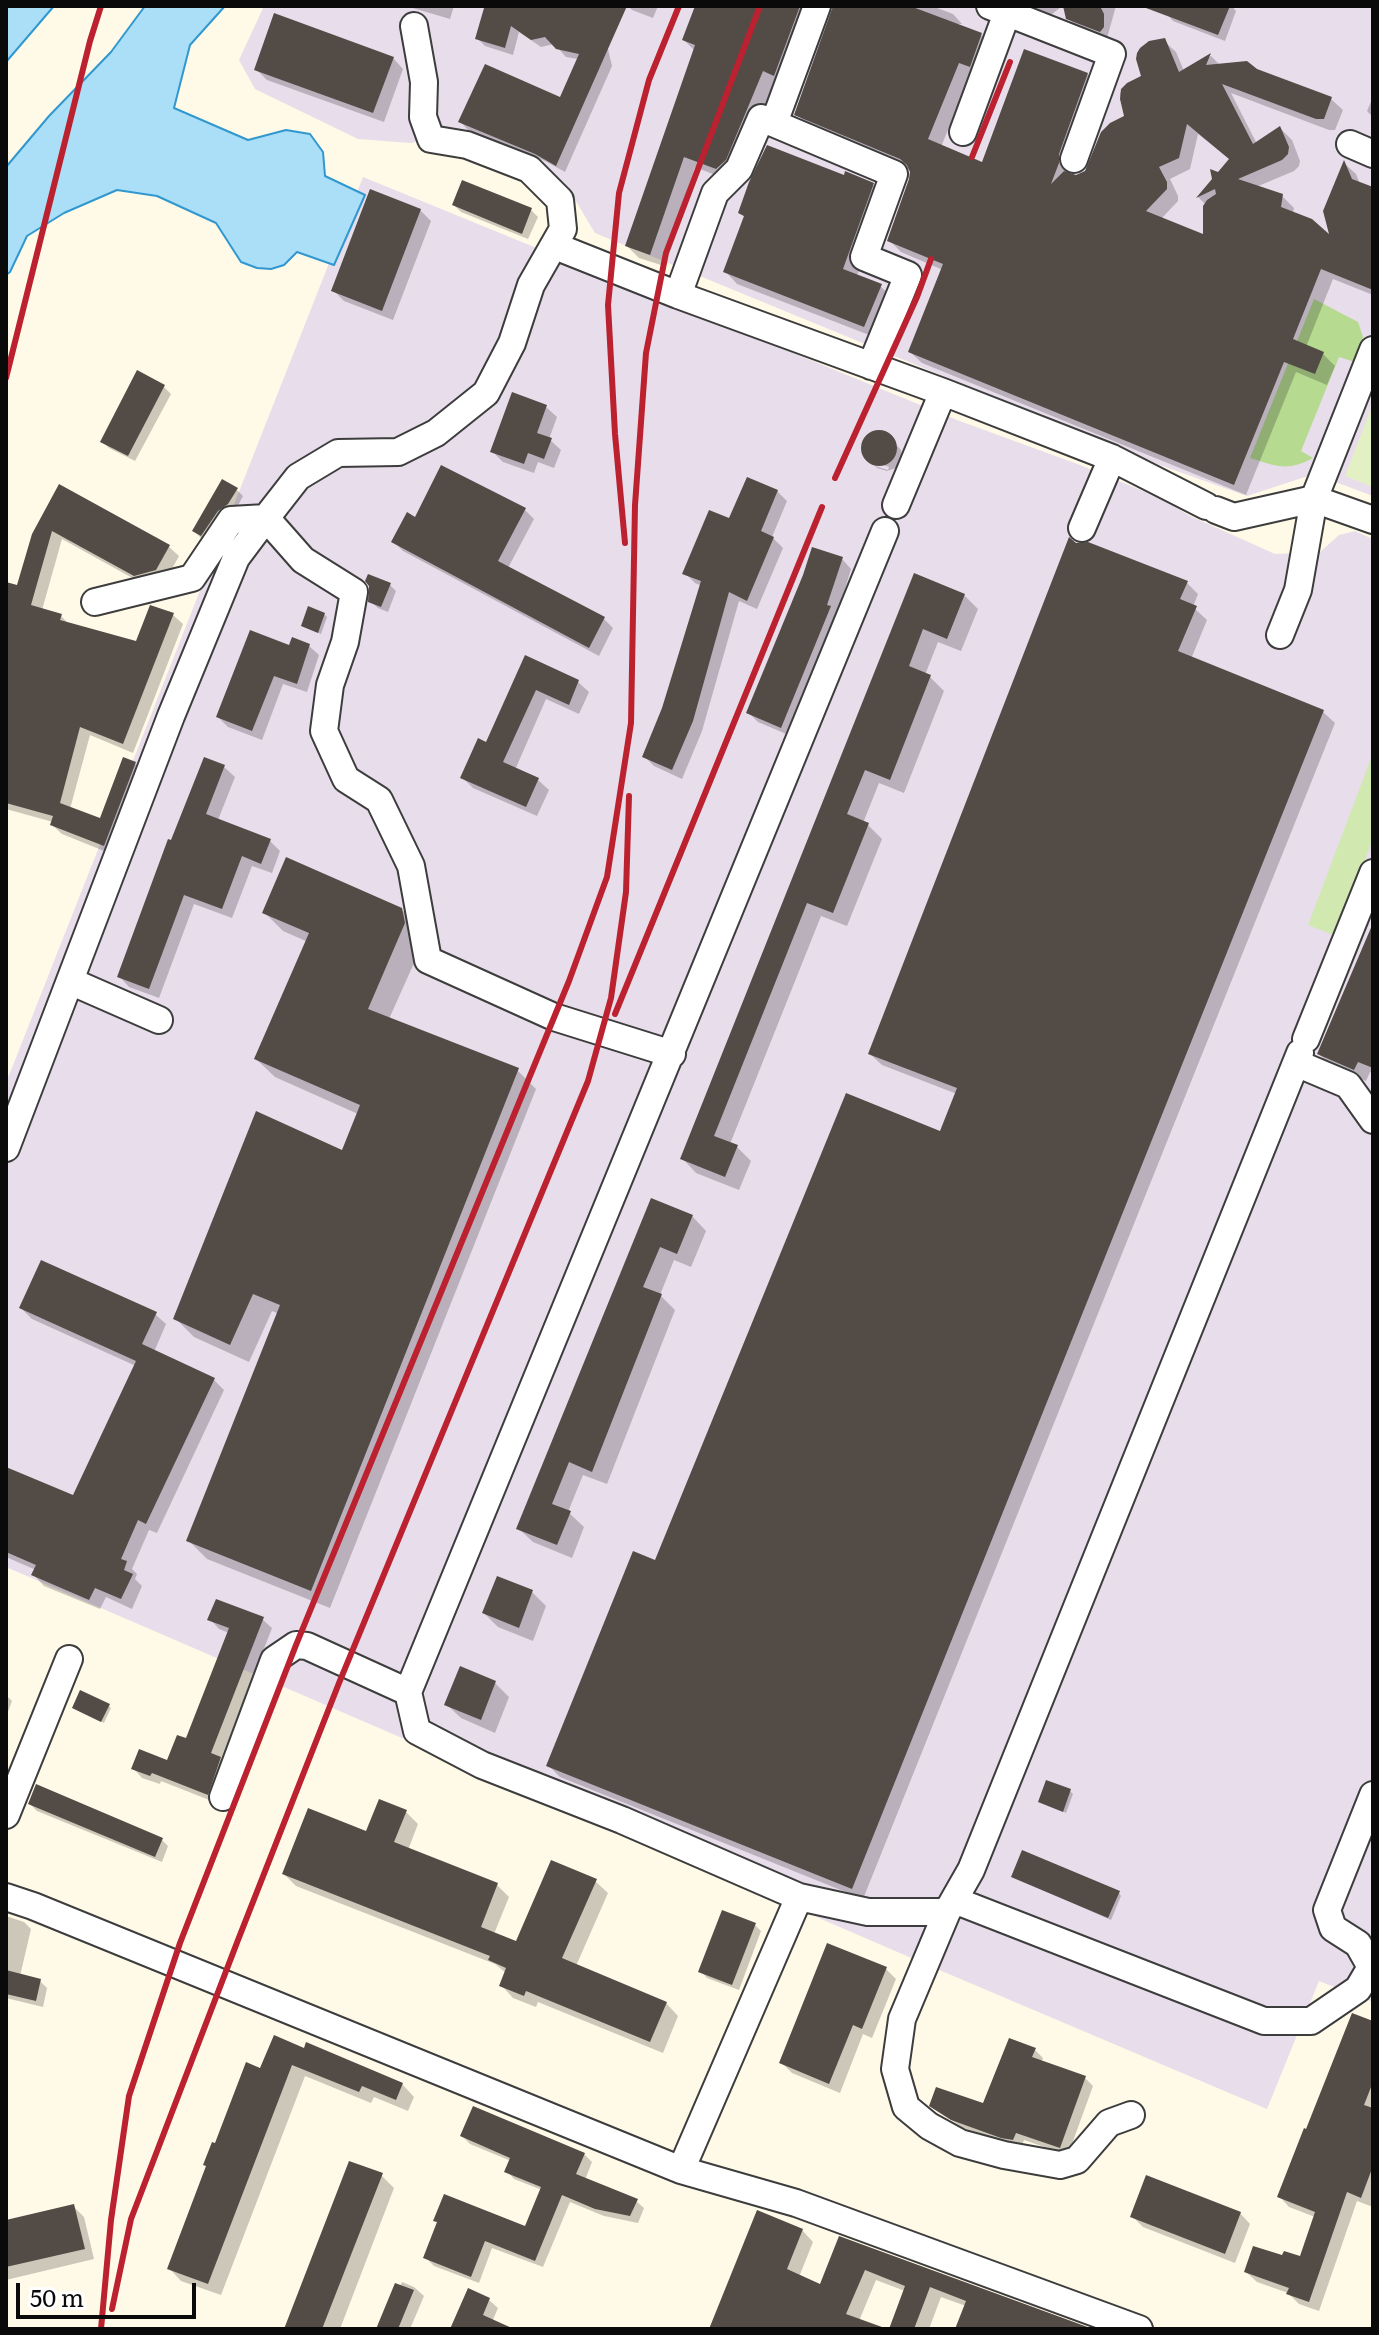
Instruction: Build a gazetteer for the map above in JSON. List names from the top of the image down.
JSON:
{
  "scale_bar": "50 m"
}
